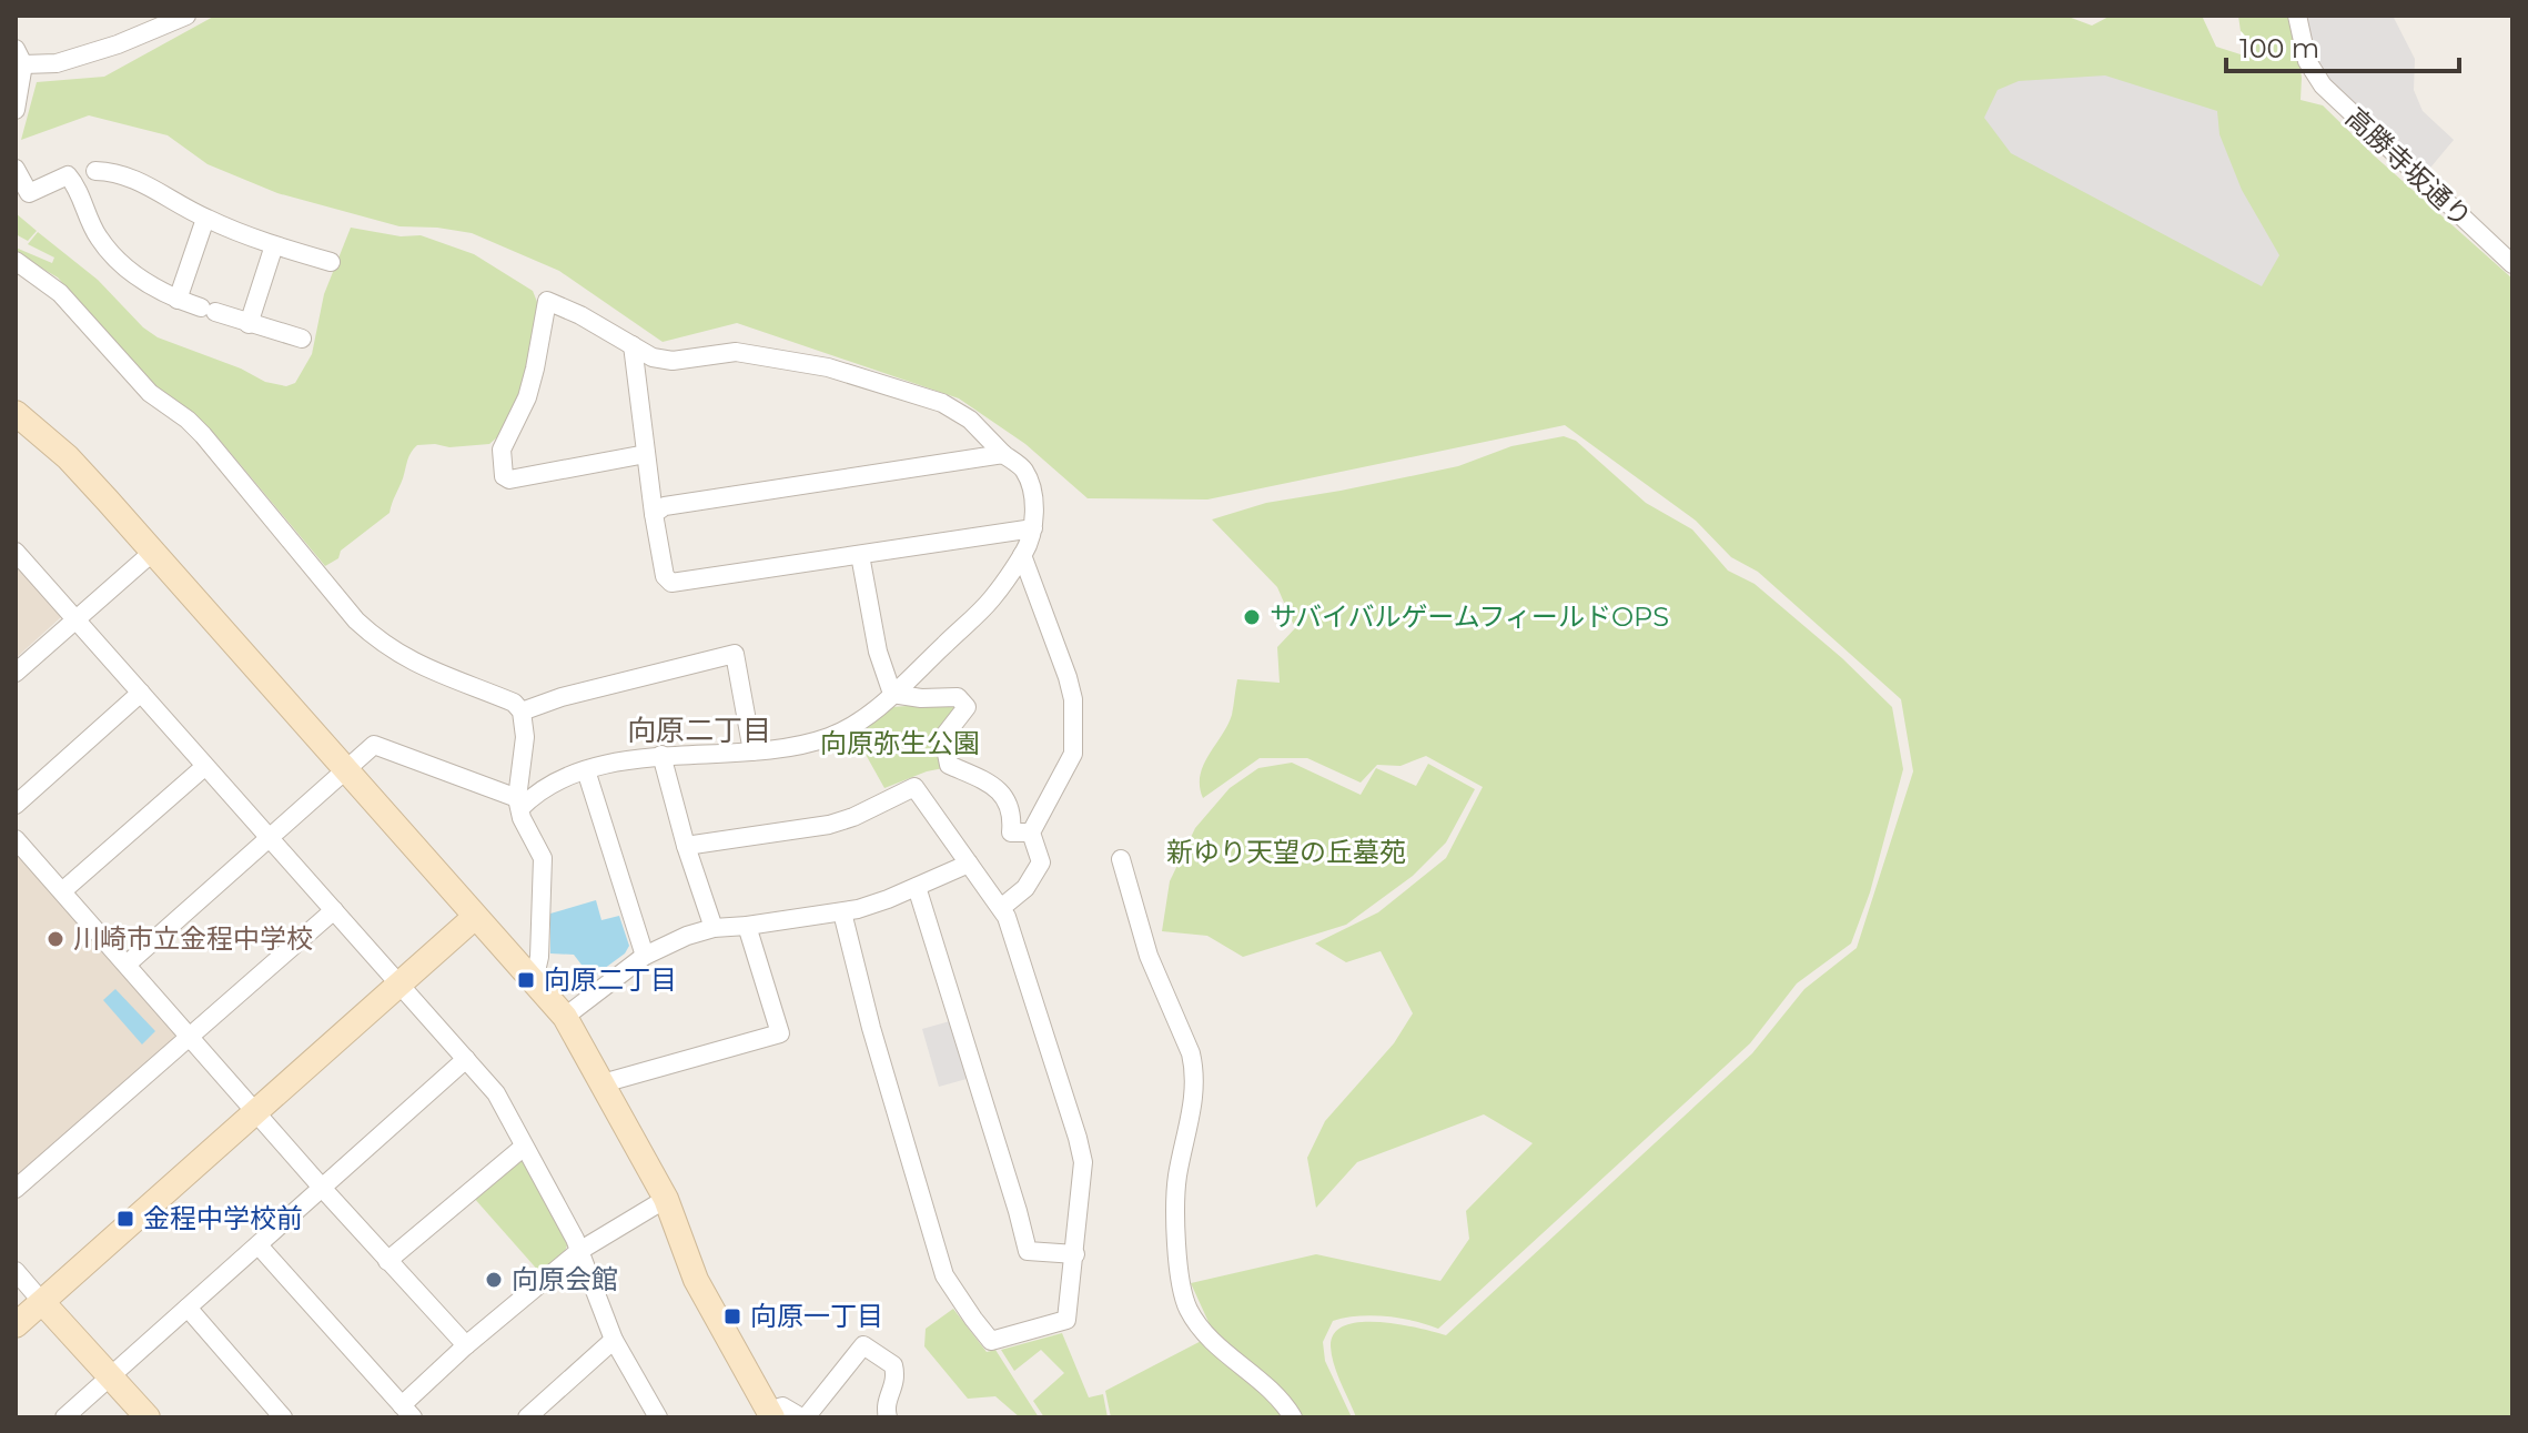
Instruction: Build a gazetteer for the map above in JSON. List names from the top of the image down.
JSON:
{
  "streets": {
    "street": ["高勝寺坂通り"]
  },
  "districts": ["向原二丁目"],
  "parks": ["向原弥生公園", "新ゆり天望の丘墓苑"],
  "places": {
    "other": ["サバイバルゲームフィールドOPS", "川崎市立金程中学校", "向原会館"],
    "transit": ["向原二丁目", "金程中学校前", "向原一丁目"]
  },
  "scale_bar": "100 m"
}
